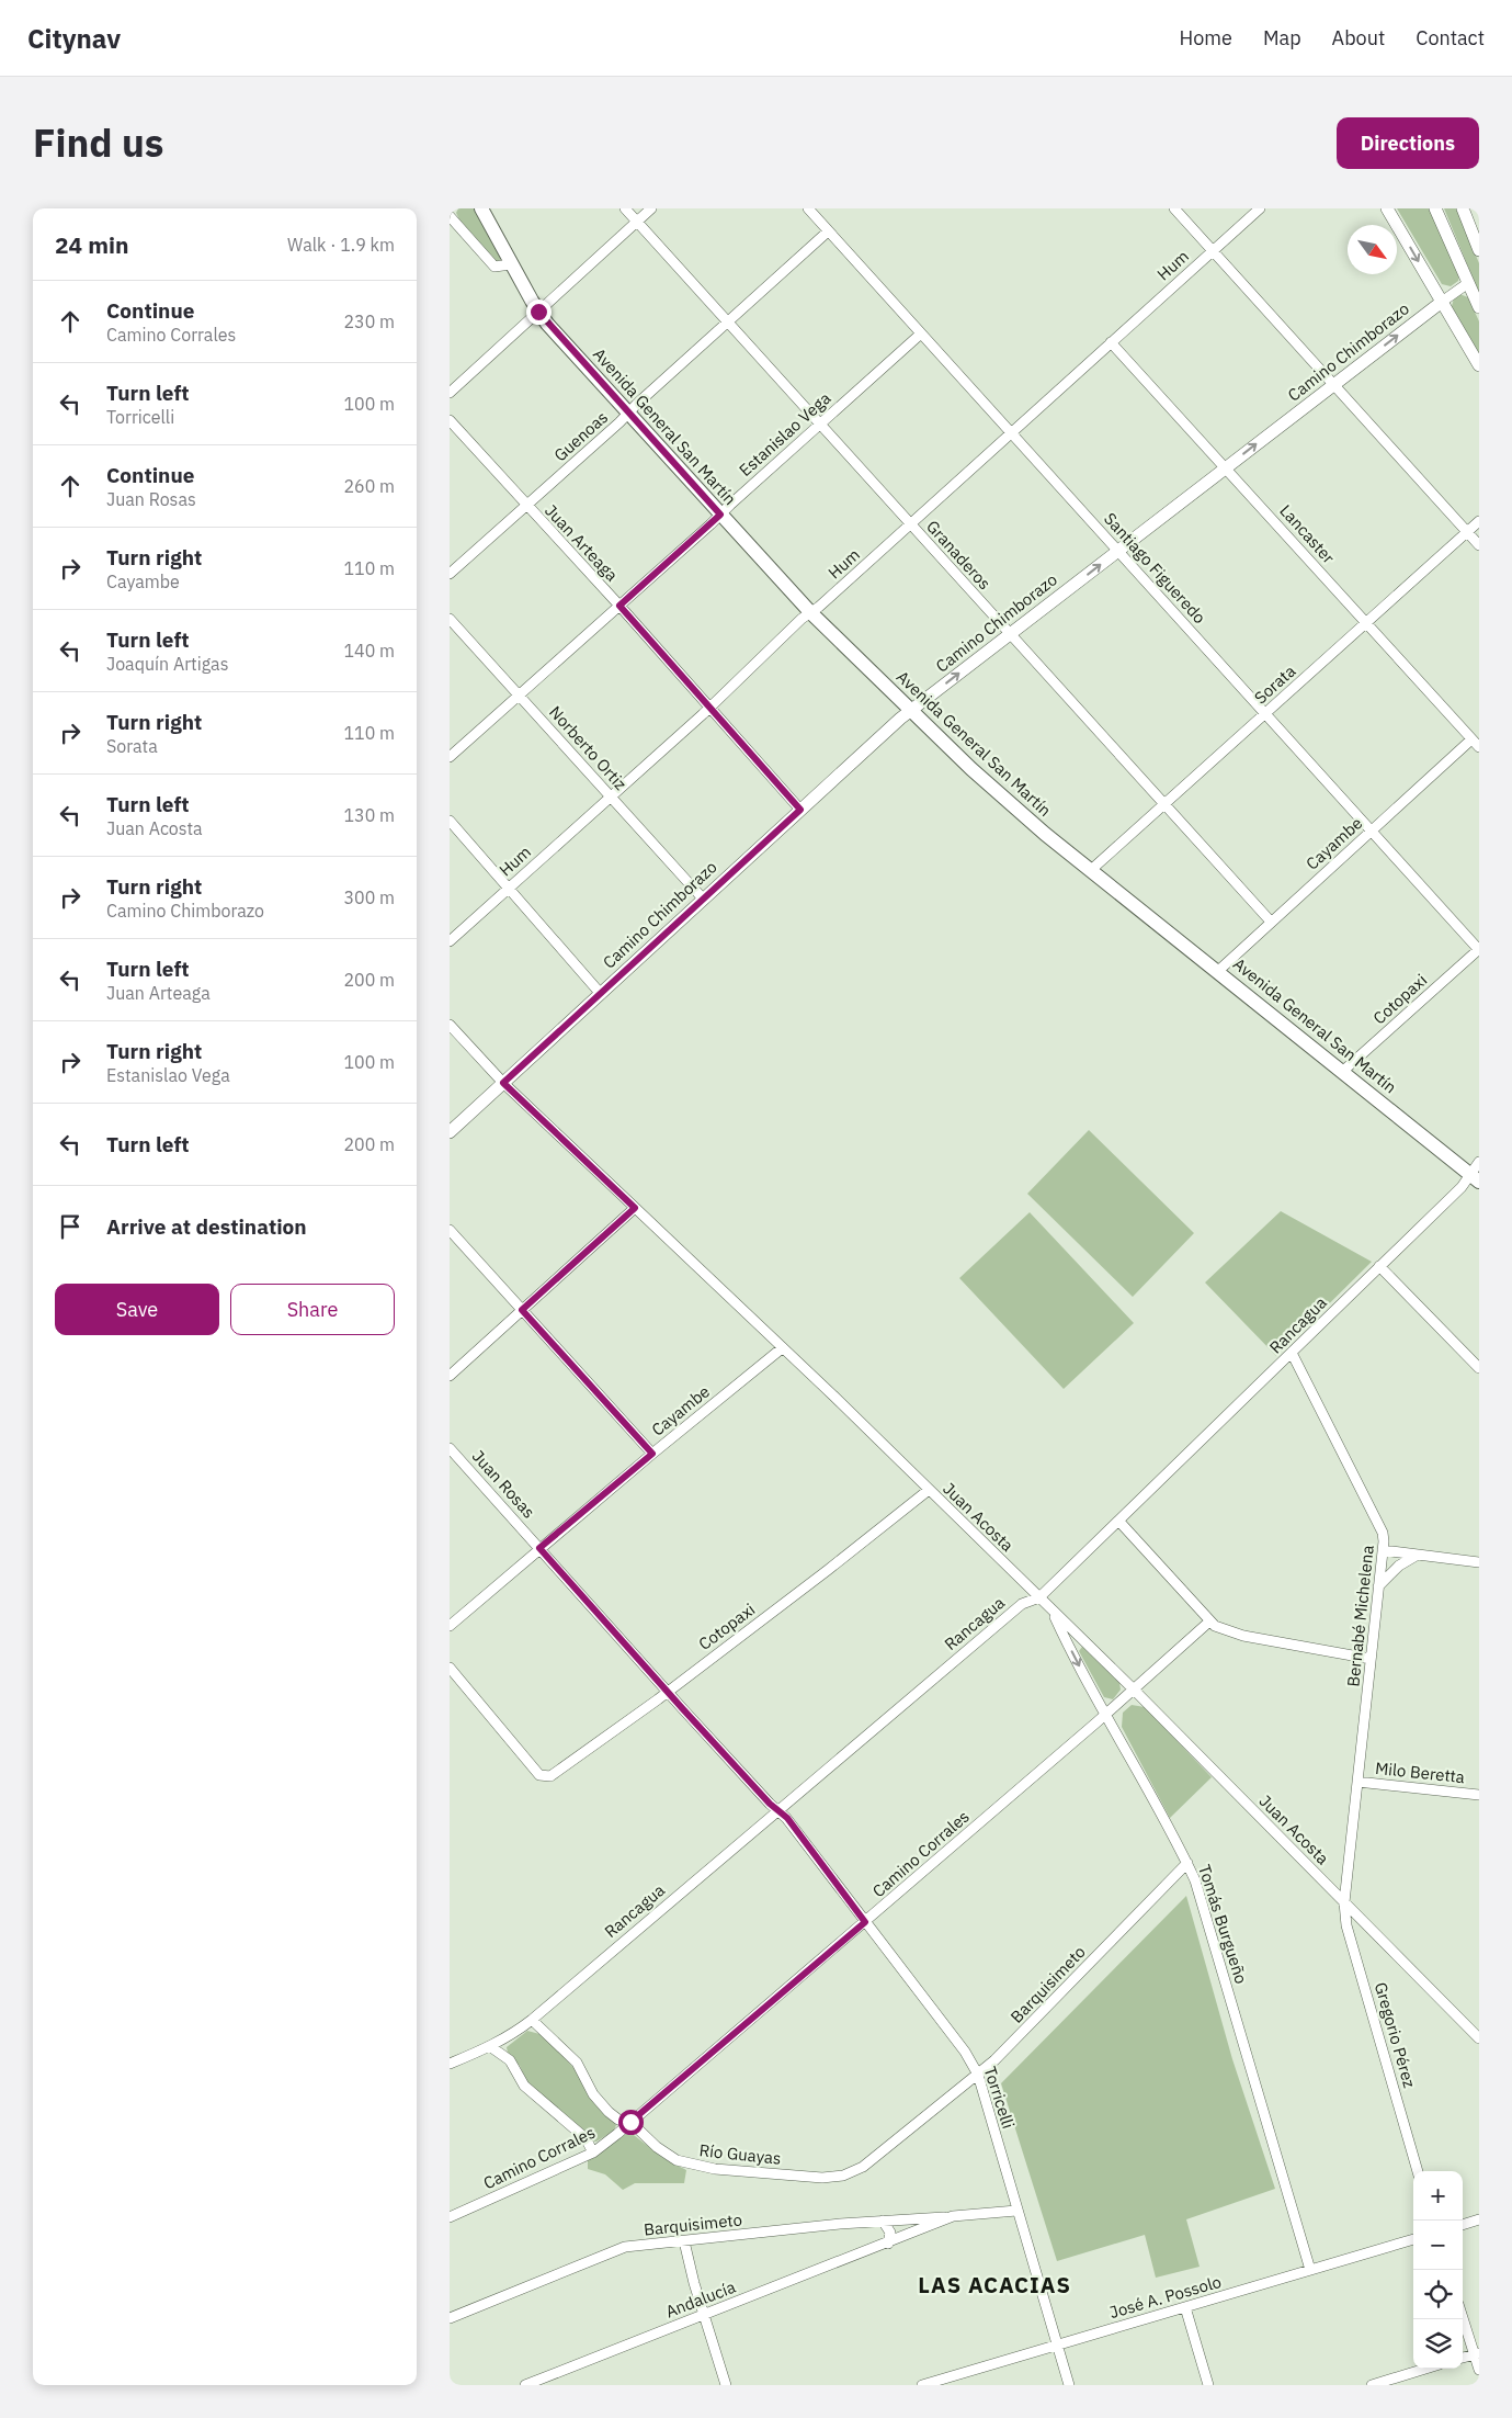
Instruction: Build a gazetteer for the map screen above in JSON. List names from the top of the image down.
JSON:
{
  "streets": {
    "main road": ["Avenida General San Martín"],
    "street": [
      "Hum",
      "Camino Chimborazo",
      "Estanislao Vega",
      "Guenoas",
      "Lancaster",
      "Juan Arteaga",
      "Granaderos",
      "Santiago Figueredo",
      "Sorata",
      "Norberto Ortiz",
      "Cayambe",
      "Cotopaxi",
      "Rancagua",
      "Juan Rosas",
      "Juan Acosta",
      "Bernabé Michelena",
      "Milo Beretta",
      "Camino Corrales",
      "Tomás Burgueño",
      "Barquisimeto",
      "Gregorio Pérez",
      "Torricelli",
      "Río Guayas",
      "José A. Possolo",
      "Andalucía"
    ]
  },
  "crossings": [
    ["Hum", "Avenida General San Martín"],
    ["Hum", "Lancaster"],
    ["Hum", "Juan Arteaga"],
    ["Hum", "Granaderos"],
    ["Hum", "Santiago Figueredo"],
    ["Hum", "Norberto Ortiz"],
    ["Camino Chimborazo", "Avenida General San Martín"],
    ["Camino Chimborazo", "Lancaster"],
    ["Camino Chimborazo", "Juan Arteaga"],
    ["Camino Chimborazo", "Granaderos"],
    ["Camino Chimborazo", "Santiago Figueredo"],
    ["Camino Chimborazo", "Norberto Ortiz"],
    ["Camino Chimborazo", "Juan Acosta"],
    ["Avenida General San Martín", "Estanislao Vega"],
    ["Avenida General San Martín", "Guenoas"],
    ["Avenida General San Martín", "Sorata"],
    ["Avenida General San Martín", "Cayambe"],
    ["Avenida General San Martín", "Cotopaxi"],
    ["Avenida General San Martín", "Rancagua"],
    ["Estanislao Vega", "Juan Arteaga"],
    ["Estanislao Vega", "Granaderos"],
    ["Estanislao Vega", "Santiago Figueredo"],
    ["Estanislao Vega", "Norberto Ortiz"],
    ["Guenoas", "Juan Arteaga"],
    ["Guenoas", "Granaderos"],
    ["Guenoas", "Santiago Figueredo"],
    ["Lancaster", "Sorata"],
    ["Lancaster", "Cayambe"],
    ["Granaderos", "Sorata"],
    ["Granaderos", "Cayambe"],
    ["Santiago Figueredo", "Sorata"],
    ["Santiago Figueredo", "Cayambe"],
    ["Santiago Figueredo", "Cotopaxi"],
    ["Cayambe", "Juan Rosas"],
    ["Cayambe", "Juan Acosta"],
    ["Cotopaxi", "Juan Rosas"],
    ["Cotopaxi", "Juan Acosta"],
    ["Rancagua", "Juan Rosas"],
    ["Rancagua", "Juan Acosta"],
    ["Rancagua", "Bernabé Michelena"],
    ["Rancagua", "Torricelli"],
    ["Rancagua", "Río Guayas"],
    ["Juan Rosas", "Torricelli"],
    ["Juan Acosta", "Bernabé Michelena"],
    ["Juan Acosta", "Camino Corrales"],
    ["Juan Acosta", "Tomás Burgueño"],
    ["Juan Acosta", "Gregorio Pérez"],
    ["Bernabé Michelena", "Milo Beretta"],
    ["Bernabé Michelena", "Gregorio Pérez"],
    ["Camino Corrales", "Tomás Burgueño"],
    ["Camino Corrales", "Torricelli"],
    ["Camino Corrales", "Río Guayas"],
    ["Tomás Burgueño", "Barquisimeto"],
    ["Tomás Burgueño", "José A. Possolo"],
    ["Barquisimeto", "Torricelli"],
    ["Barquisimeto", "Río Guayas"],
    ["Barquisimeto", "Andalucía"],
    ["Torricelli", "José A. Possolo"],
    ["Torricelli", "Andalucía"]
  ],
  "one_way": ["Camino Chimborazo"],
  "districts": ["LAS ACACIAS"],
  "north": "bottom right",
  "page": {
    "header": "Citynav",
    "nav": [
      "Home",
      "Map",
      "About",
      "Contact"
    ],
    "title": "Find us",
    "buttons": [
      "Directions",
      ["Save", "Share"]
    ],
    "heading": ["24 min", "Walk · 1.9 km"],
    "list": [
      ["Continue", "Camino Corrales", "230 m"],
      ["Turn left", "Torricelli", "100 m"],
      ["Continue", "Juan Rosas", "260 m"],
      ["Turn right", "Cayambe", "110 m"],
      ["Turn left", "Joaquín Artigas", "140 m"],
      ["Turn right", "Sorata", "110 m"],
      ["Turn left", "Juan Acosta", "130 m"],
      ["Turn right", "Camino Chimborazo", "300 m"],
      ["Turn left", "Juan Arteaga", "200 m"],
      ["Turn right", "Estanislao Vega", "100 m"],
      ["Turn left", "200 m"],
      "Arrive at destination"
    ],
    "map_buttons": ["+", "−"]
  }
}
